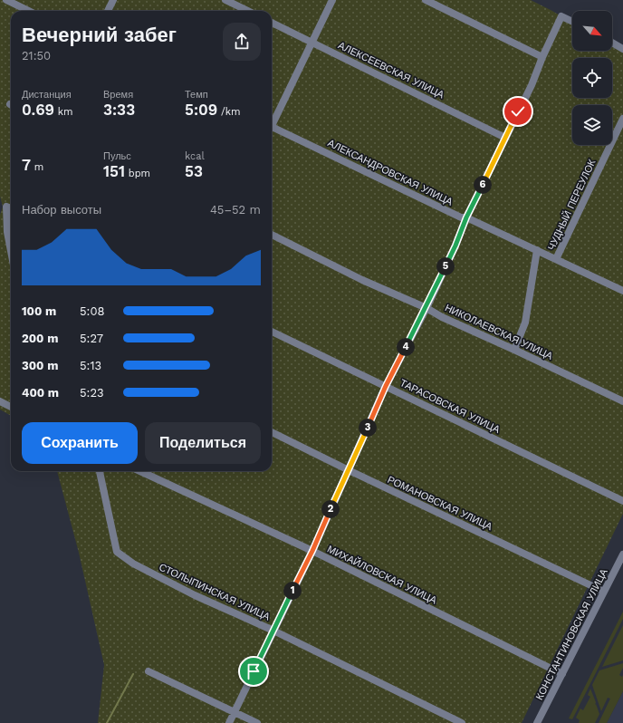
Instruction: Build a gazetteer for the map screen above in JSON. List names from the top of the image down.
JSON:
{
  "streets": {
    "street": [
      "АЛЕКСЕЕВСКАЯ УЛИЦА",
      "АЛЕКСАНДРОВСКАЯ УЛИЦА",
      "ЧУДНЫЙ ПЕРЕУЛОК",
      "НИКОЛАЕВСКАЯ УЛИЦА",
      "ТАРАСОВСКАЯ УЛИЦА",
      "РОМАНОВСКАЯ УЛИЦА",
      "МИХАЙЛОВСКАЯ УЛИЦА",
      "СТОЛЫПИНСКАЯ УЛИЦА",
      "КОНСТАНТИНОВСКАЯ УЛИЦА"
    ]
  },
  "crossings": [
    ["АЛЕКСАНДРОВСКАЯ УЛИЦА", "ЧУДНЫЙ ПЕРЕУЛОК"],
    ["ЧУДНЫЙ ПЕРЕУЛОК", "НИКОЛАЕВСКАЯ УЛИЦА"],
    ["РОМАНОВСКАЯ УЛИЦА", "КОНСТАНТИНОВСКАЯ УЛИЦА"],
    ["МИХАЙЛОВСКАЯ УЛИЦА", "КОНСТАНТИНОВСКАЯ УЛИЦА"]
  ],
  "north": "bottom right",
  "page": {
    "heading": ["Вечерний забег", "21:50"],
    "stats": [
      ["Дистанция", "0.69 km"],
      ["Время", "3:33"],
      ["Темп", "5:09 /km"],
      ["7 m"],
      ["Пульс", "151 bpm"],
      ["kcal", "53"]
    ],
    "pins": [
      "6",
      "5",
      "4",
      "3",
      "2",
      "1"
    ],
    "chart": ["Набор высоты", "45–52 m"],
    "list": [
      {
        "name": "100 m",
        "note": "5:08"
      },
      {
        "name": "200 m",
        "note": "5:27"
      },
      {
        "name": "300 m",
        "note": "5:13"
      },
      {
        "name": "400 m",
        "note": "5:23"
      }
    ],
    "buttons": ["Сохранить", "Поделиться"]
  }
}
